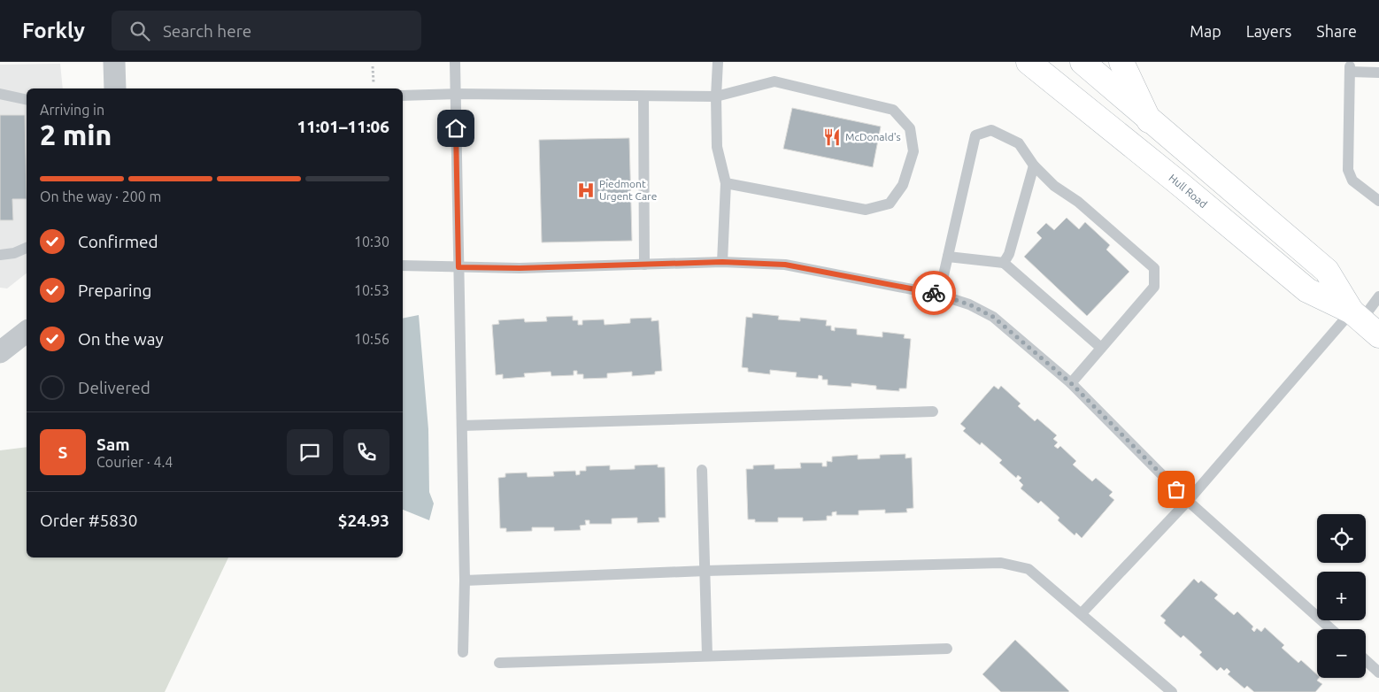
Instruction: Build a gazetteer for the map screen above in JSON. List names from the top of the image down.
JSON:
{
  "streets": {
    "main road": ["Hull Road"]
  },
  "places": {
    "restaurant": ["McDonald's"],
    "hospital": ["Piedmont Urgent Care"]
  },
  "page": {
    "header": "Forkly",
    "search": "Search here",
    "nav": ["Map", "Layers", "Share"],
    "heading": ["2 min", "Arriving in", "11:01–11:06"],
    "panel": [
      "Sam",
      "Courier · 4.4",
      "Order #5830",
      "$24.93"
    ],
    "bar": "On the way · 200 m",
    "list": [
      ["Confirmed", "10:30"],
      ["Preparing", "10:53"],
      ["On the way", "10:56"],
      "Delivered"
    ],
    "round": "S",
    "map_buttons": ["+", "−"]
  }
}
